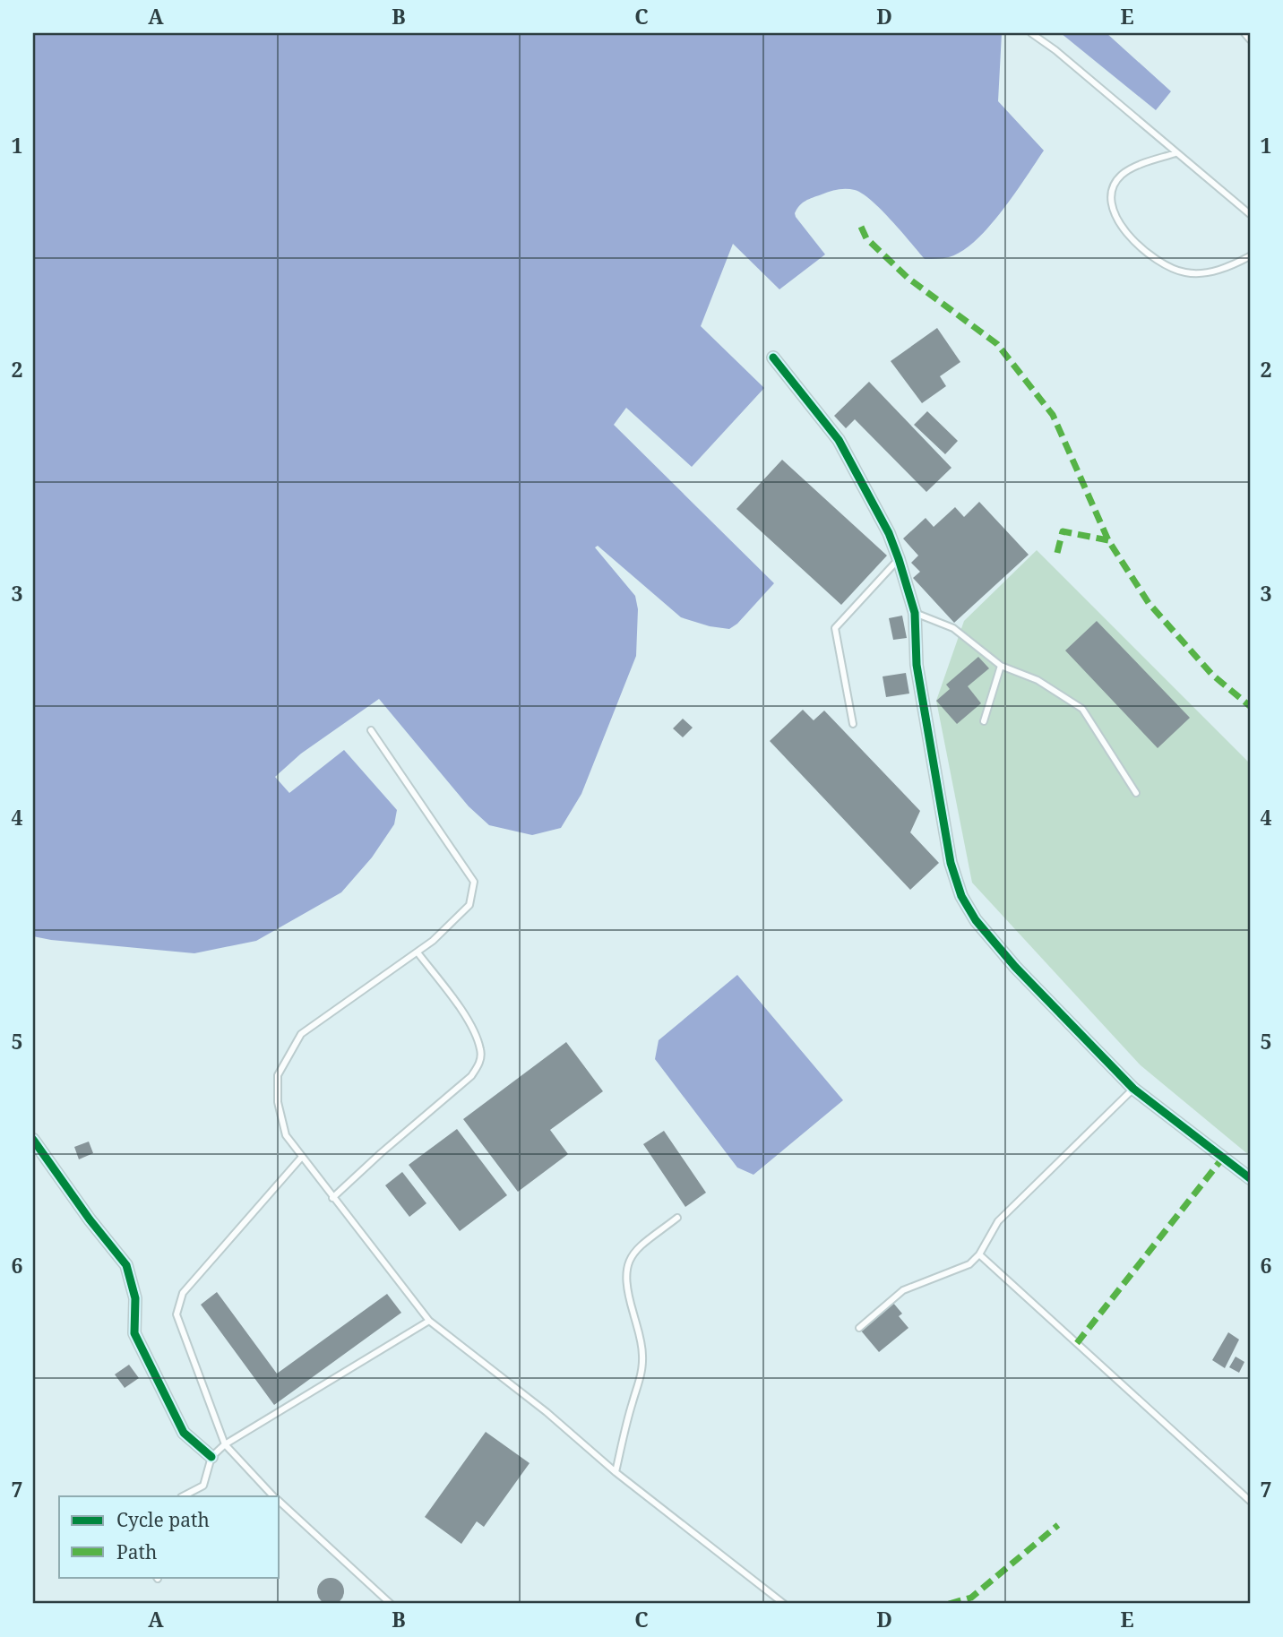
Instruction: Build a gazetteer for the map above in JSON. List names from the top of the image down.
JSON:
{
  "legend": ["Cycle path", "Path"],
  "grid": {
    "columns": [
      "A",
      "B",
      "C",
      "D",
      "E"
    ],
    "rows": [
      "1",
      "2",
      "3",
      "4",
      "5",
      "6",
      "7"
    ]
  }
}
